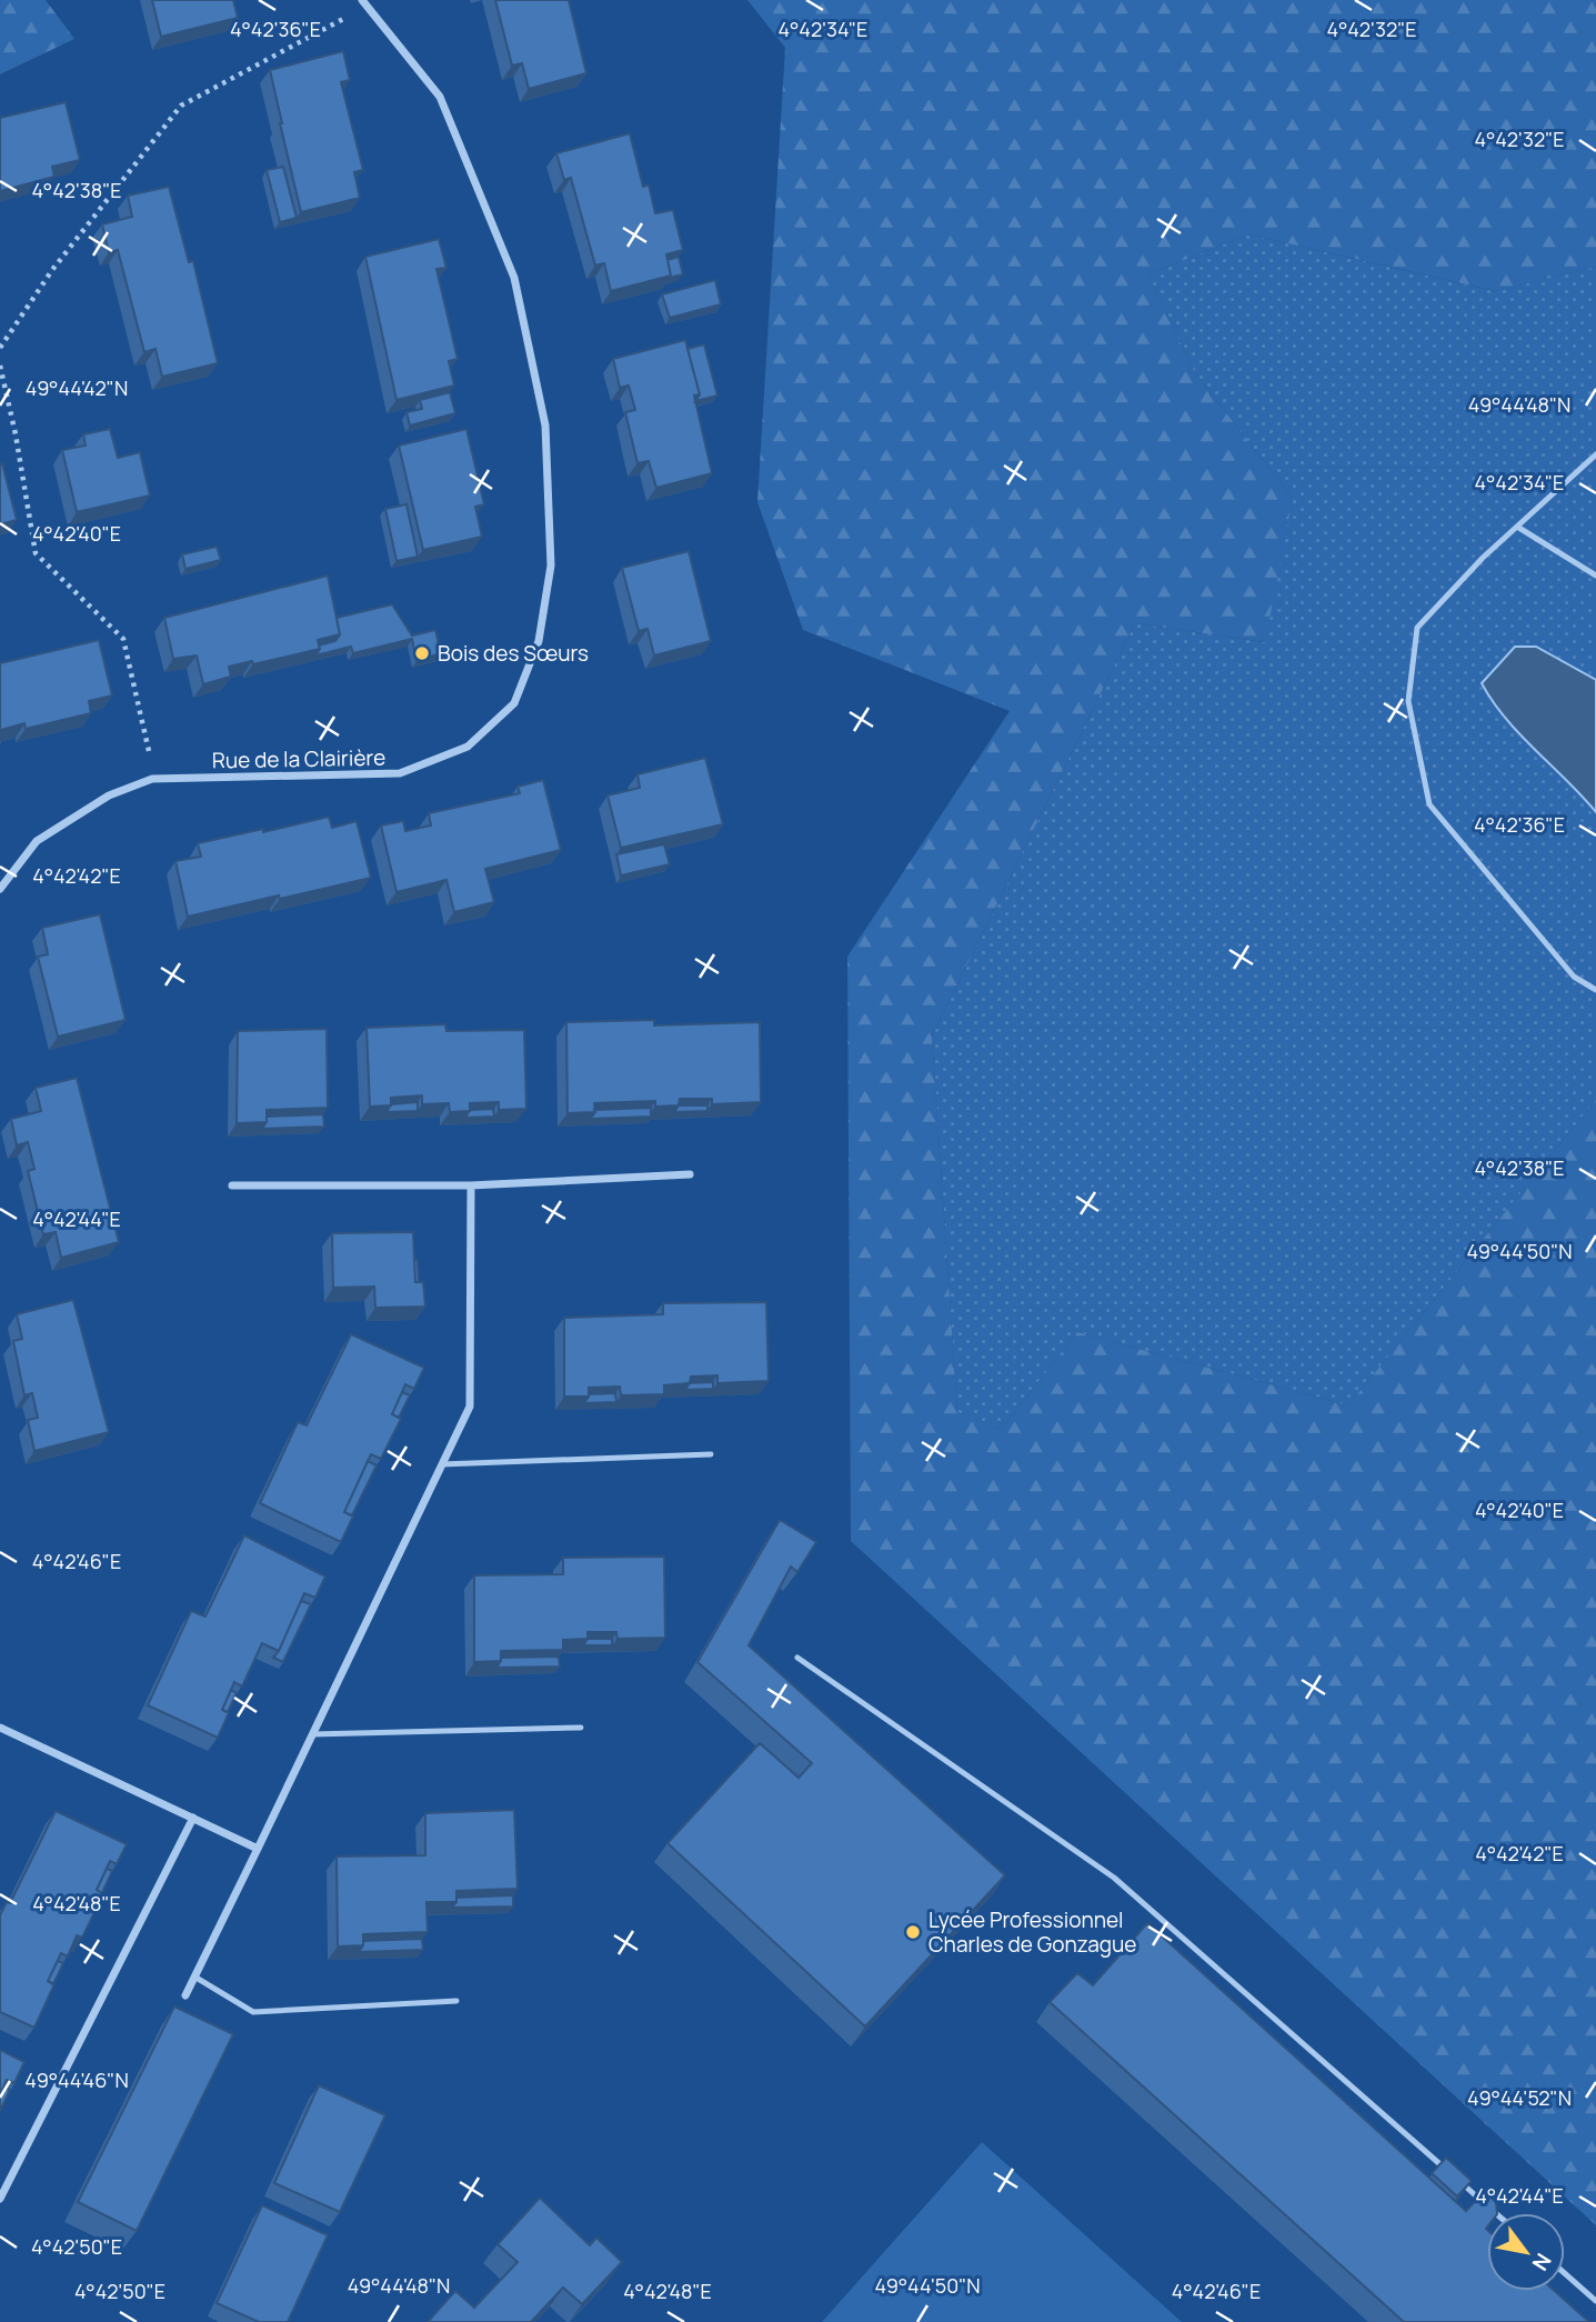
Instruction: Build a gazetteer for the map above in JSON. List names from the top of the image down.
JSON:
{
  "streets": {
    "street": ["Rue de la Clairière"]
  },
  "places": ["Bois des Sœurs", "Lycée Professionnel Charles de Gonzague"],
  "north": "bottom right",
  "coordinates": [
    "4°42'36\"E",
    "4°42'34\"E",
    "4°42'32\"E",
    "4°42'38\"E",
    "49°44'42\"N",
    "49°44'48\"N",
    "4°42'40\"E",
    "4°42'42\"E",
    "4°42'44\"E",
    "49°44'50\"N",
    "4°42'46\"E",
    "4°42'48\"E",
    "49°44'46\"N",
    "49°44'52\"N",
    "4°42'50\"E"
  ]
}
